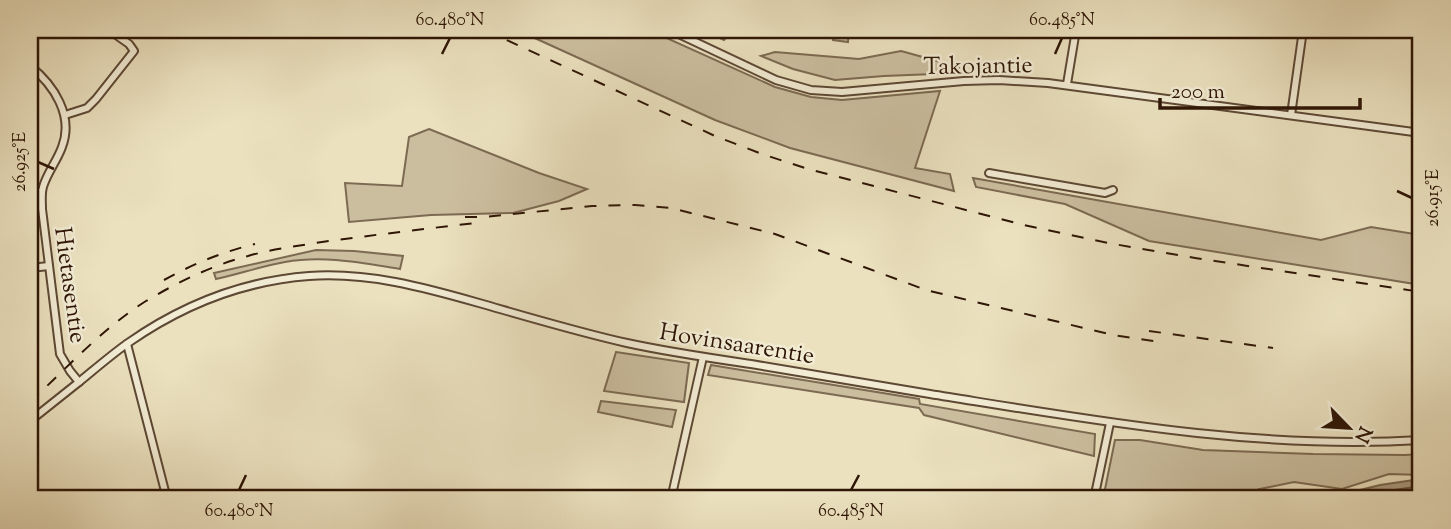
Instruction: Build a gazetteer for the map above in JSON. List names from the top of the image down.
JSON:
{
  "streets": {
    "street": ["Takojantie", "Hietasentie", "Hovinsaarentie"]
  },
  "crossings": [
    ["Hietasentie", "Hovinsaarentie"]
  ],
  "scale_bar": "200 m",
  "north": "bottom right",
  "coordinates": [
    "60.480°N",
    "60.485°N",
    "26.925°E",
    "26.915°E"
  ]
}
